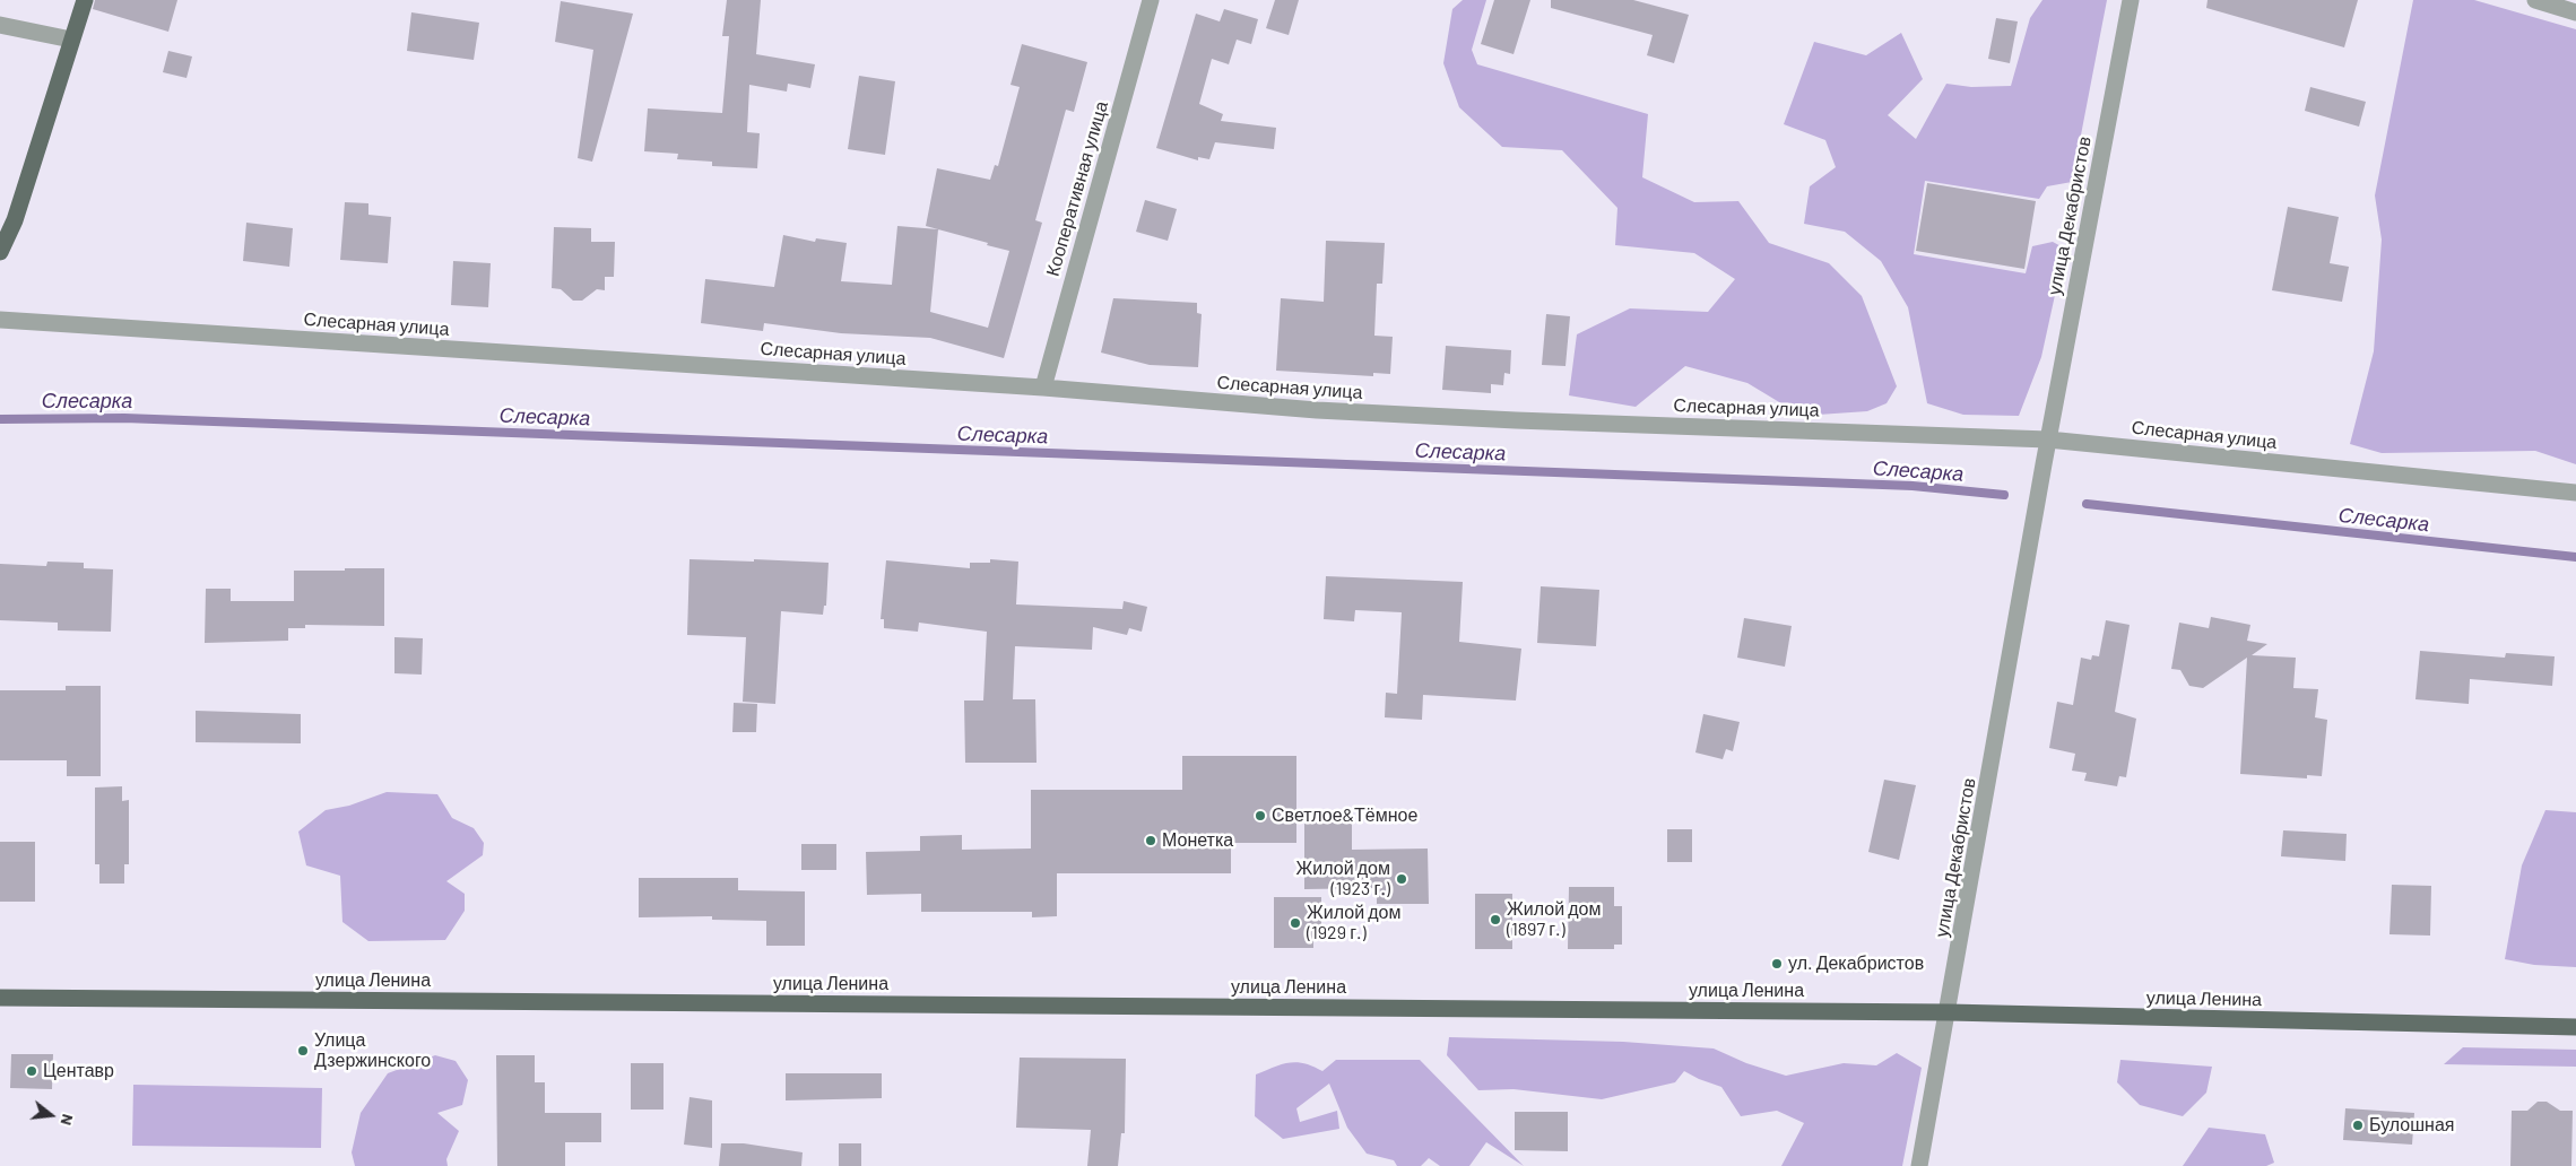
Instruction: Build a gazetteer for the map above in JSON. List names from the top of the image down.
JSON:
{
  "streets": {
    "main road": ["улица Ленина"],
    "street": ["Кооперативная улица", "улица Декабристов", "Слесарная улица"]
  },
  "crossings": [
    ["Кооперативная улица", "Слесарная улица"],
    ["улица Декабристов", "Слесарная улица"],
    ["улица Декабристов", "улица Ленина"]
  ],
  "water": ["Слесарка"],
  "places": [
    "Светлое&Тёмное",
    "Монетка",
    "Жилой дом (1923 г.)",
    "Жилой дом (1897 г.)",
    "Жилой дом (1929 г.)",
    "ул. Декабристов",
    "Улица Дзержинского",
    "Центавр",
    "Булошная"
  ],
  "north": "right"
}
